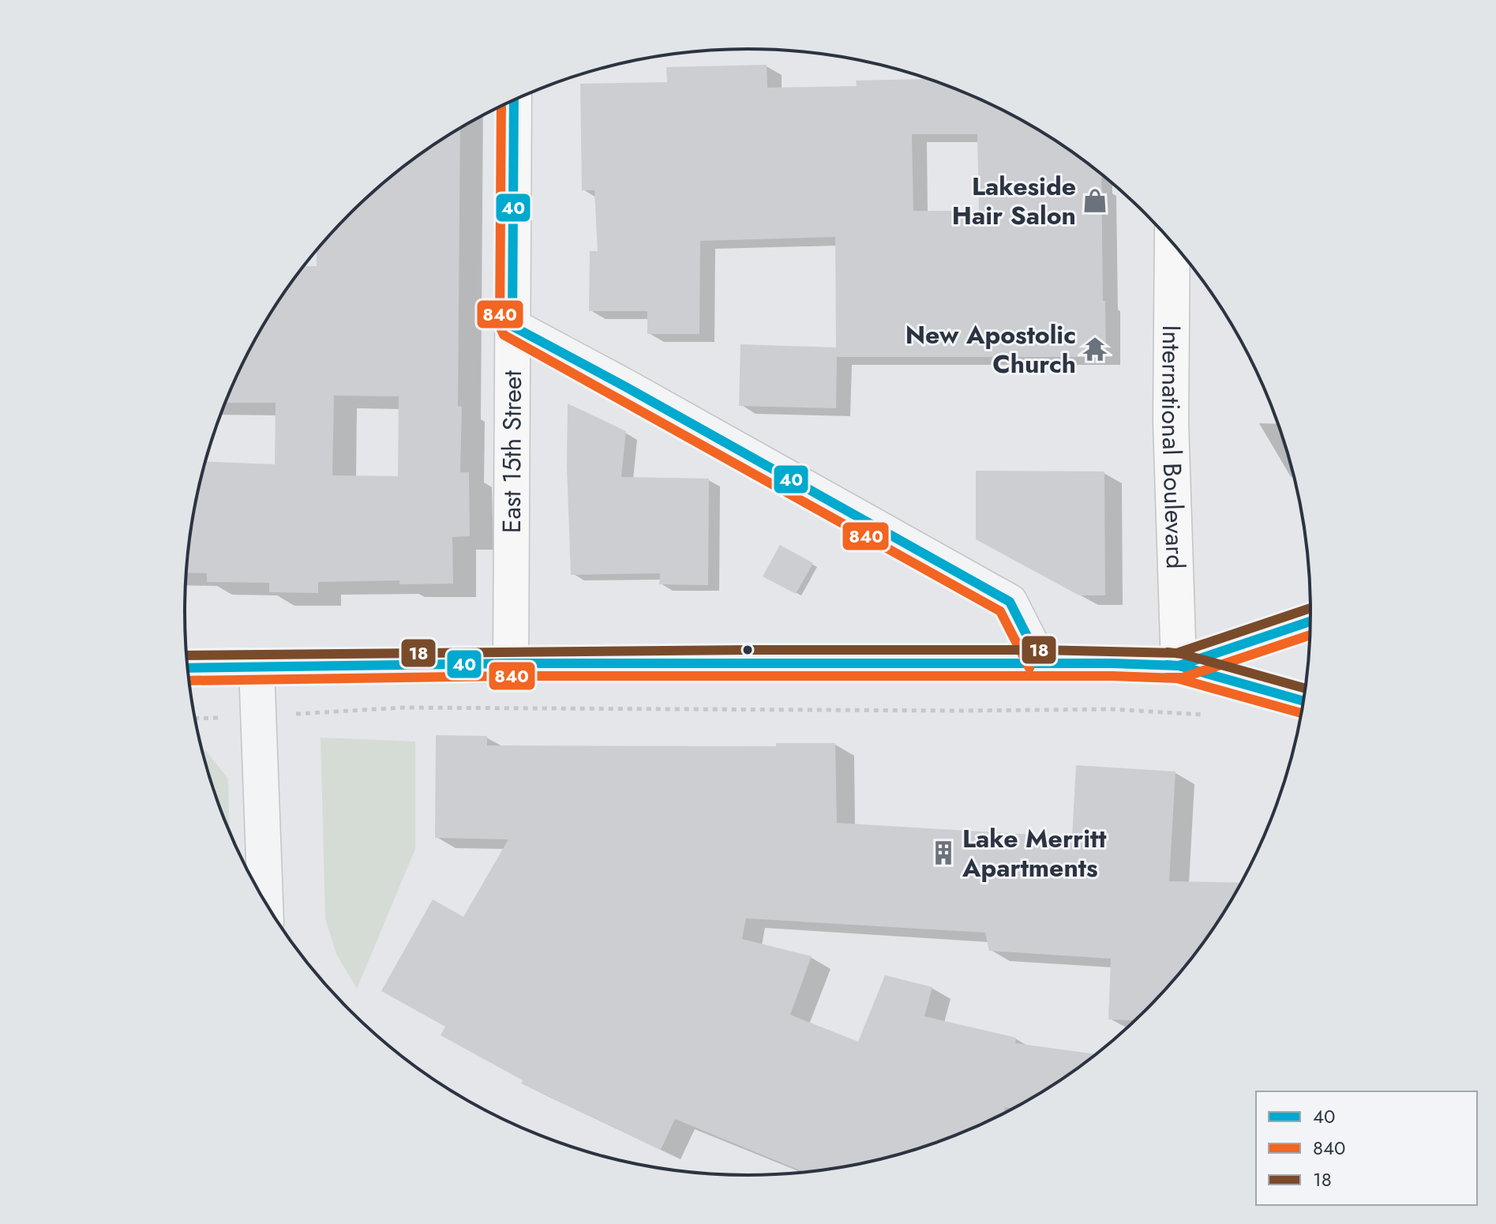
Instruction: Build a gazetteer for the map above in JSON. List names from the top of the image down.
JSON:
{
  "streets": {
    "main road": ["International Boulevard", "East 15th Street"]
  },
  "places": {
    "shop": ["Lakeside Hair Salon"],
    "temple": ["New Apostolic Church"],
    "building": ["Lake Merritt Apartments"]
  },
  "lines": ["transit line 40", "transit line 840", "transit line 18"],
  "legend": ["40", "840", "18"]
}
